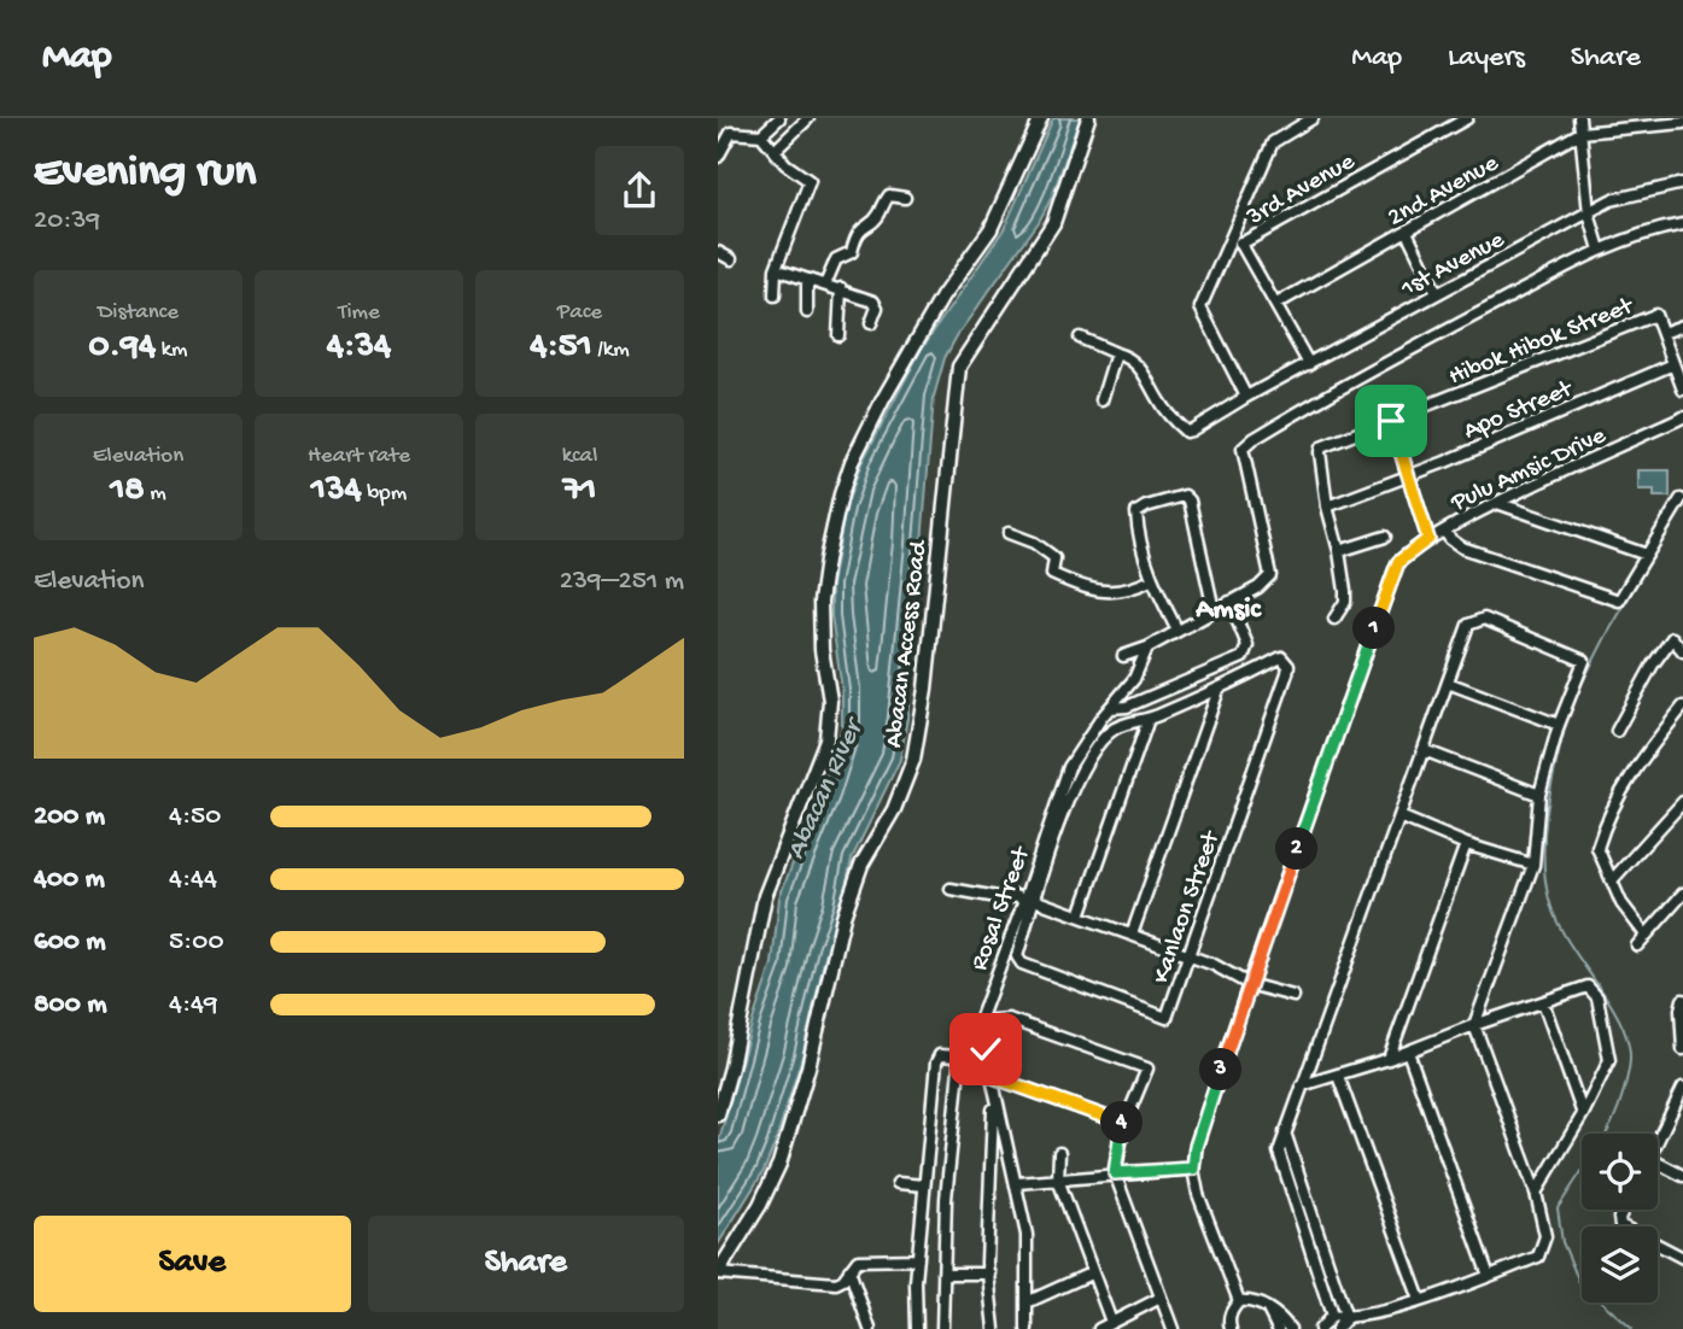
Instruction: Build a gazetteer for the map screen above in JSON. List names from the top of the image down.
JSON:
{
  "streets": {
    "street": [
      "3rd Avenue",
      "2nd Avenue",
      "1st Avenue",
      "Hibok Hibok Street",
      "Apo Street",
      "Pulu Amsic Drive",
      "Abacan Access Road",
      "Kanlaon Street",
      "Rosal Street"
    ]
  },
  "crossings": [
    ["Hibok Hibok Street", "Apo Street"],
    ["Kanlaon Street", "Rosal Street"]
  ],
  "districts": ["Amsic"],
  "water": ["Abacan River"],
  "page": {
    "header": "Map",
    "nav": ["Map", "Layers", "Share"],
    "heading": ["Evening run", "20:39"],
    "stats": [
      ["Distance", "0.94 km"],
      ["Time", "4:34"],
      ["Pace", "4:51 /km"],
      ["Elevation", "18 m"],
      ["Heart rate", "134 bpm"],
      ["kcal", "71"]
    ],
    "chart": ["Elevation", "239–251 m"],
    "pins": [
      "1",
      "2",
      "3",
      "4"
    ],
    "list": [
      {
        "name": "200 m",
        "note": "4:50"
      },
      {
        "name": "400 m",
        "note": "4:44"
      },
      {
        "name": "600 m",
        "note": "5:00"
      },
      {
        "name": "800 m",
        "note": "4:49"
      }
    ],
    "buttons": ["Save", "Share"]
  }
}
